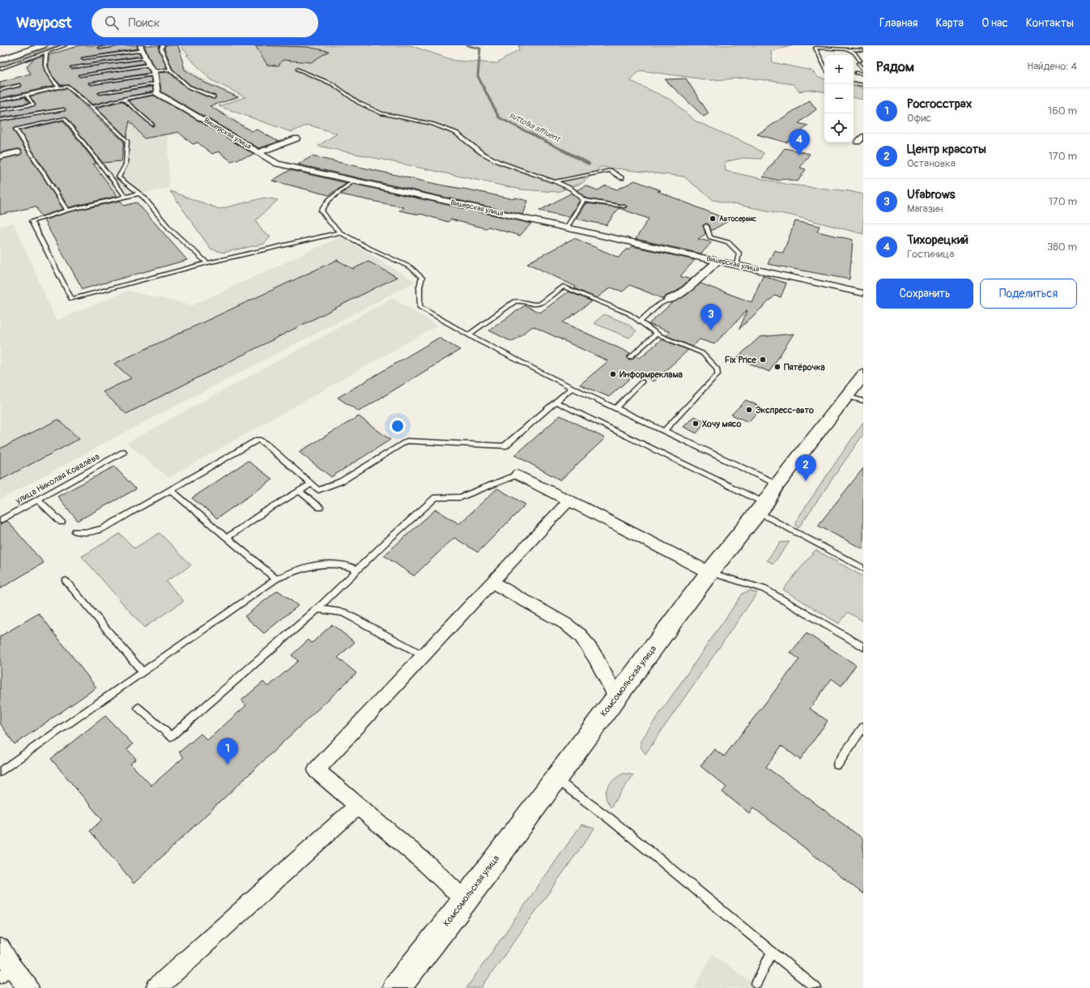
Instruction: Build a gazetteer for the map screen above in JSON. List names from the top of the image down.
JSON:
{
  "streets": {
    "main road": ["Комсомольская улица"],
    "street": ["Вишерская улица"],
    "lane": ["улица Николая Ковалёва"]
  },
  "water": ["suttolka affluent"],
  "places": [
    "Автосервис",
    "Fix Price",
    "Пятёрочка",
    "Информреклама",
    "Экспресс-авто",
    "Хочу мясо"
  ],
  "page": {
    "header": "Waypost",
    "search": "Поиск",
    "nav": [
      "Главная",
      "Карта",
      "О нас",
      "Контакты"
    ],
    "heading": ["Рядом", "Найдено: 4"],
    "map_buttons": ["+", "−"],
    "list": [
      {
        "mark": "1",
        "name": "Росгосстрах",
        "note": "Офис",
        "value": "160 m"
      },
      {
        "mark": "2",
        "name": "Центр красоты",
        "note": "Остановка",
        "value": "170 m"
      },
      {
        "mark": "3",
        "name": "Ufabrows",
        "note": "Магазин",
        "value": "170 m"
      },
      {
        "mark": "4",
        "name": "Тихорецкий",
        "note": "Гостиница",
        "value": "380 m"
      }
    ],
    "pins": [
      "4",
      "3",
      "2",
      "1"
    ],
    "buttons": ["Сохранить", "Поделиться"]
  }
}
